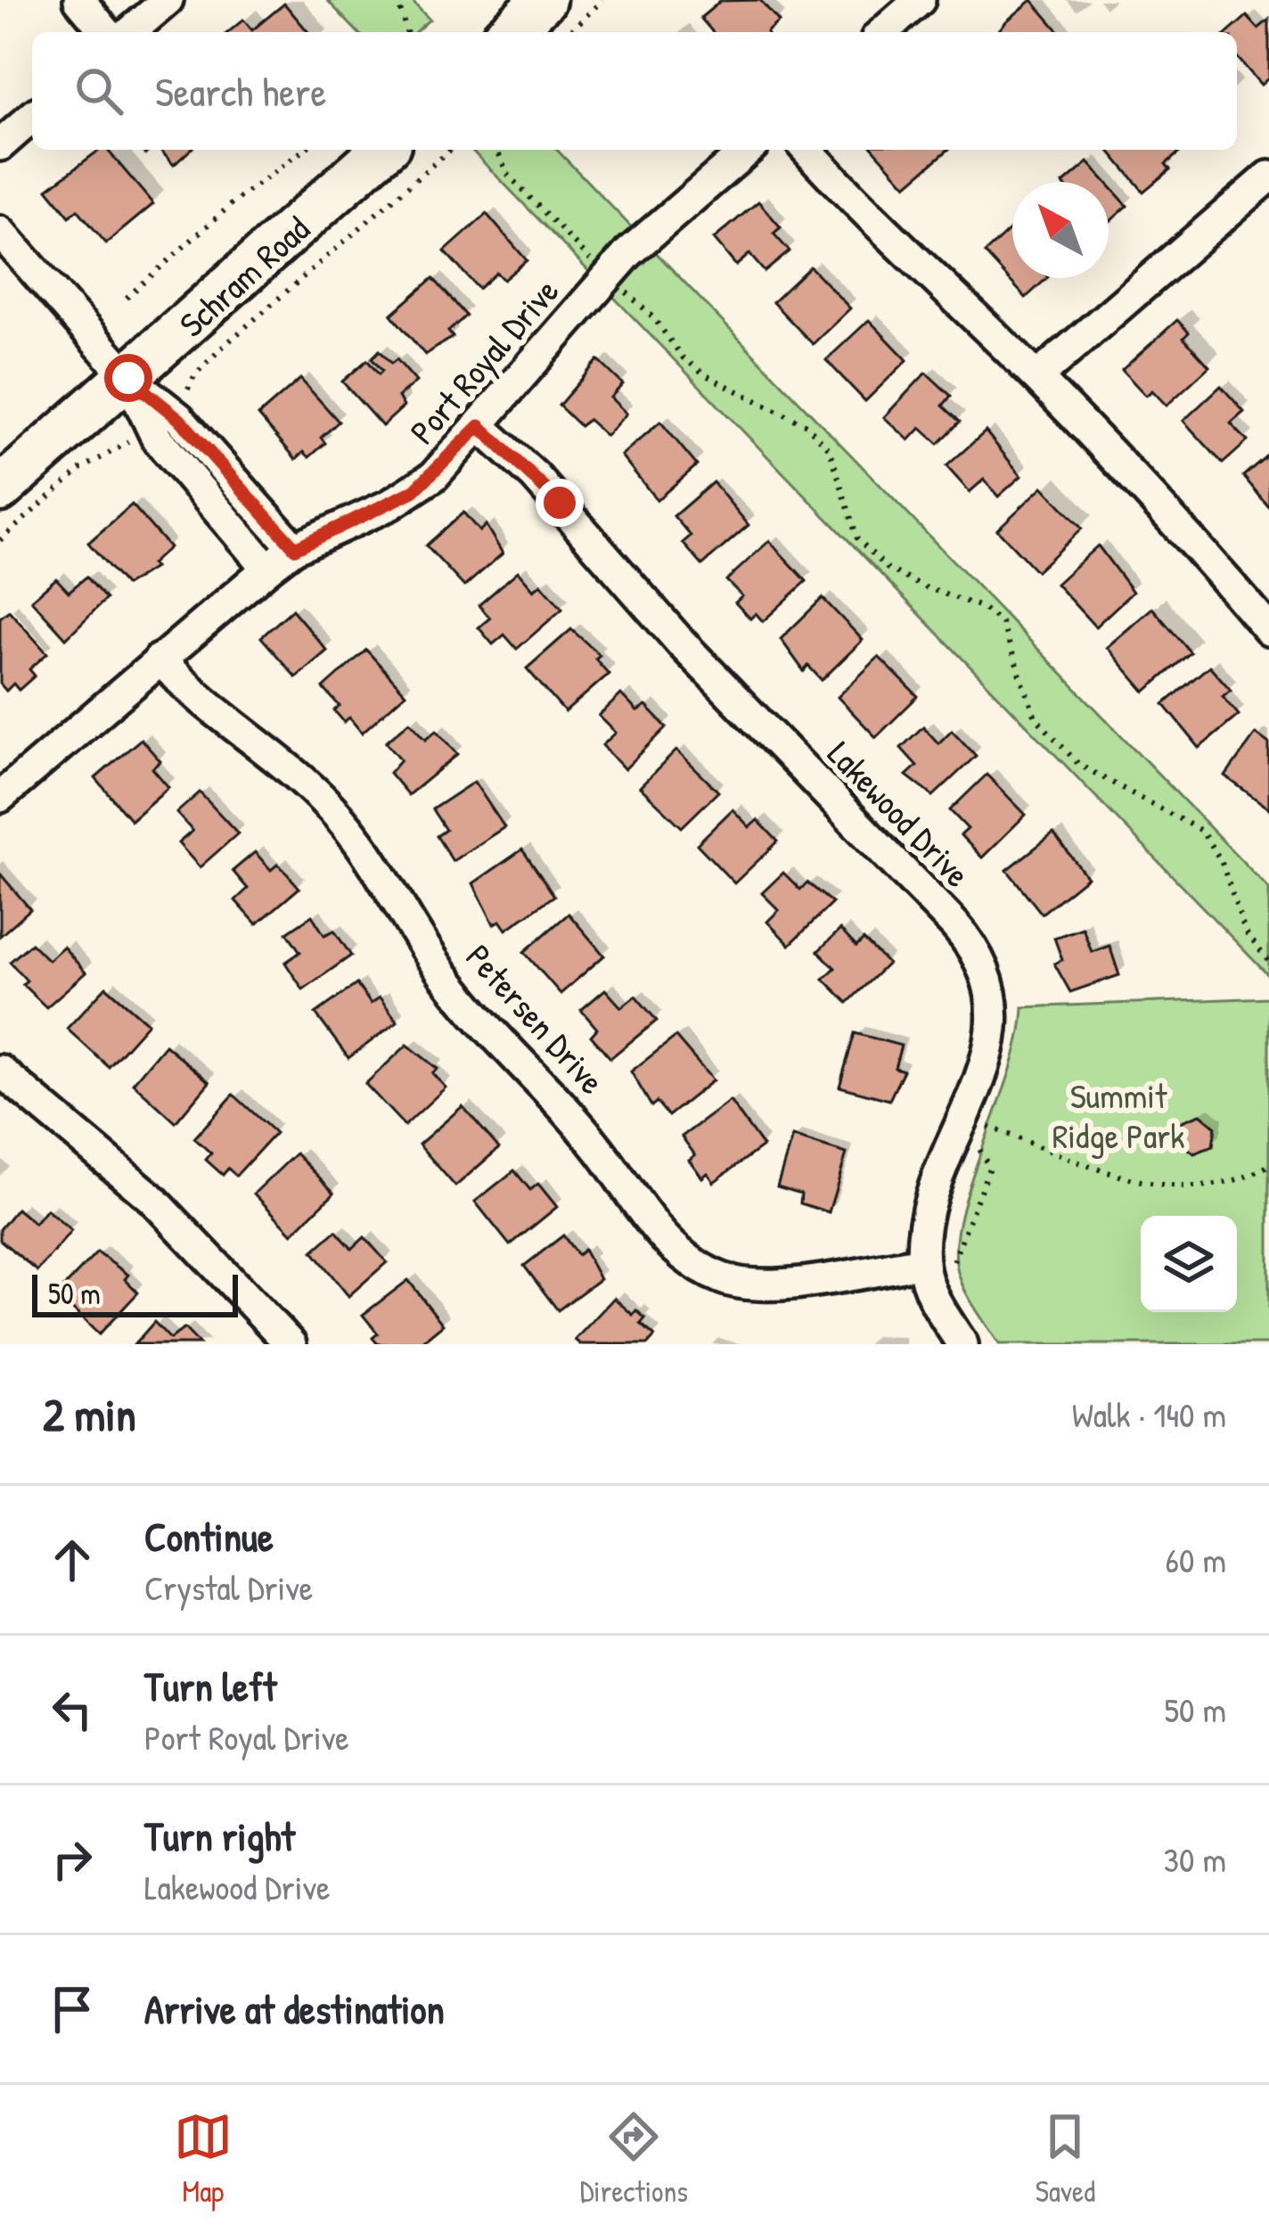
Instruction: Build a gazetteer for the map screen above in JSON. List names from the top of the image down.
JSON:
{
  "streets": {
    "main road": ["Schram Road"],
    "street": ["Port Royal Drive", "Lakewood Drive", "Petersen Drive"]
  },
  "crossings": [
    ["Port Royal Drive", "Lakewood Drive"],
    ["Port Royal Drive", "Petersen Drive"],
    ["Lakewood Drive", "Petersen Drive"]
  ],
  "parks": ["Summit Ridge Park"],
  "scale_bar": "50 m",
  "north": "top left",
  "page": {
    "search": "Search here",
    "scale": "50 m",
    "heading": ["2 min", "Walk · 140 m"],
    "list": [
      ["Continue", "Crystal Drive", "60 m"],
      ["Turn left", "Port Royal Drive", "50 m"],
      ["Turn right", "Lakewood Drive", "30 m"],
      "Arrive at destination"
    ],
    "nav": ["Map", "Directions", "Saved"]
  }
}
